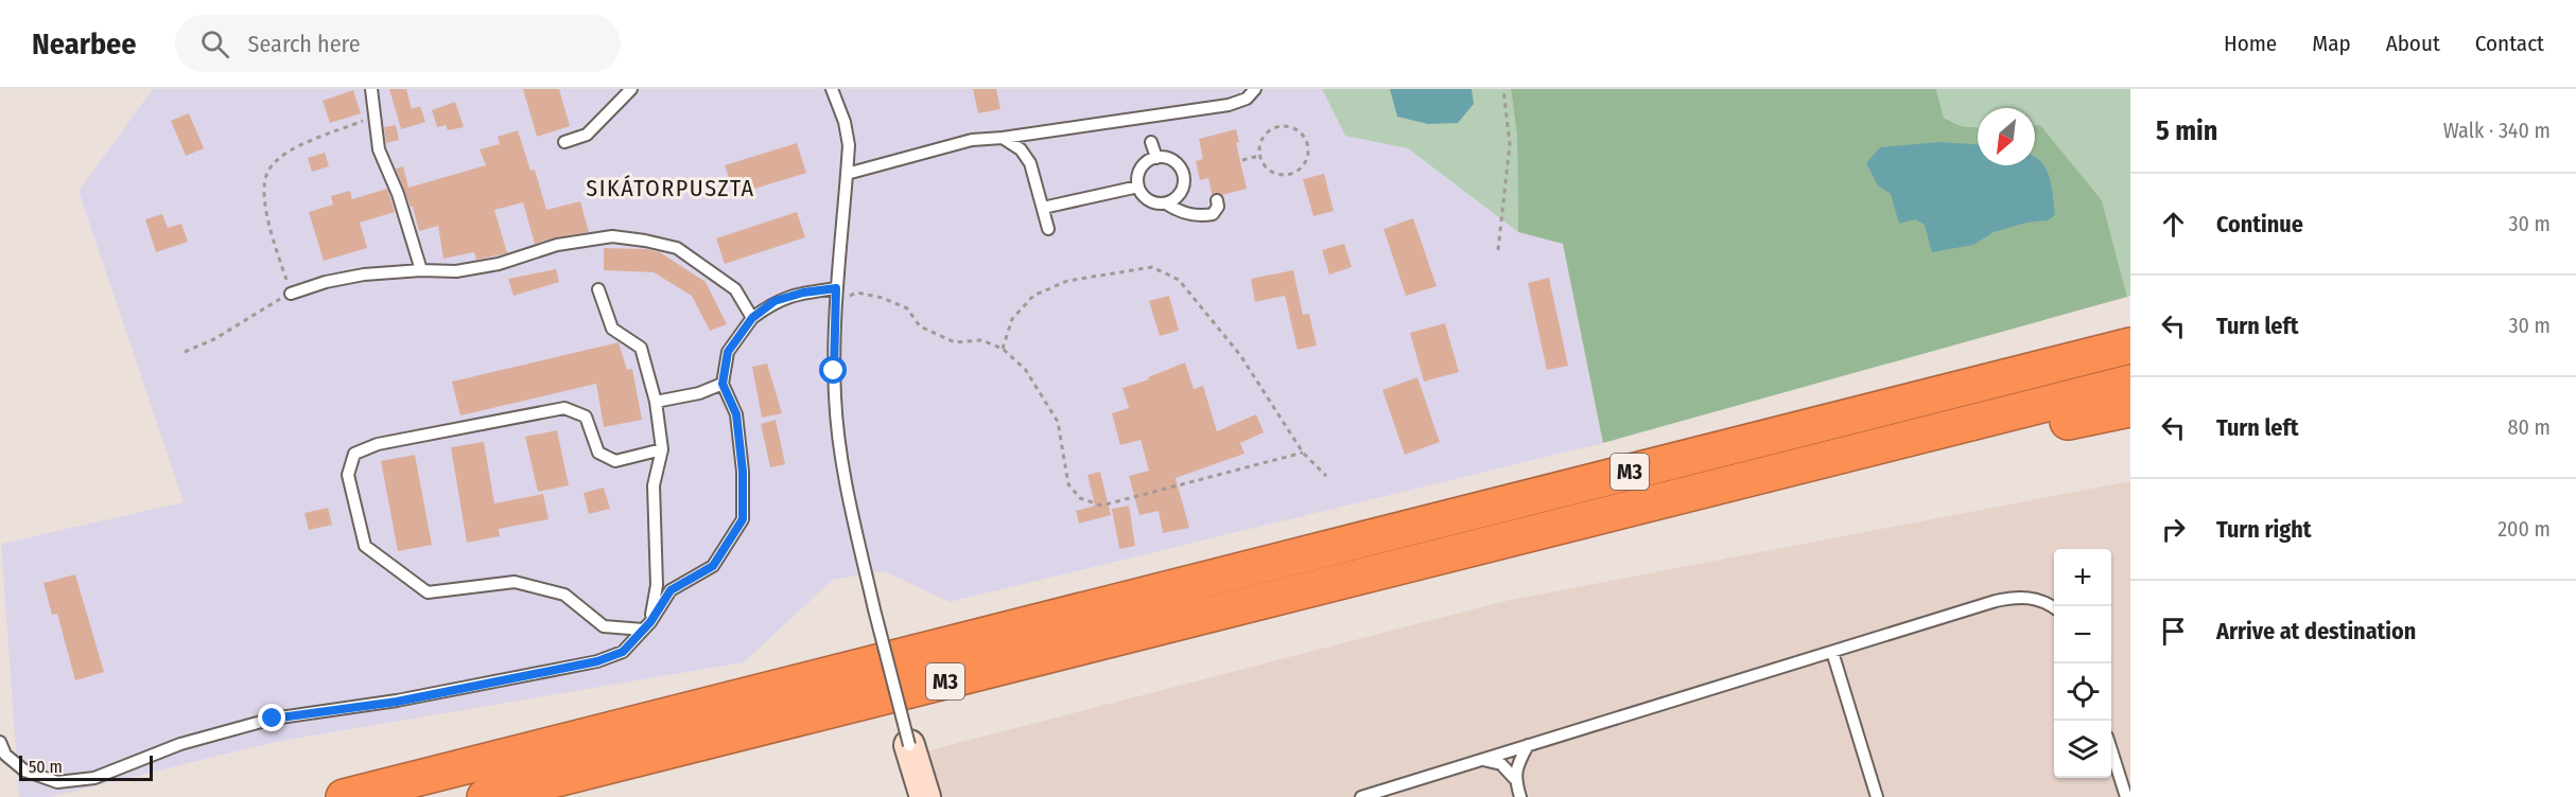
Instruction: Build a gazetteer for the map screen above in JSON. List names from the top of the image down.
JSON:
{
  "streets": {
    "highway": ["M3"]
  },
  "districts": ["SIKÁTORPUSZTA"],
  "scale_bar": "50 m",
  "north": "bottom left",
  "page": {
    "header": "Nearbee",
    "search": "Search here",
    "nav": [
      "Home",
      "Map",
      "About",
      "Contact"
    ],
    "heading": ["5 min", "Walk · 340 m"],
    "list": [
      ["Continue", "30 m"],
      ["Turn left", "30 m"],
      ["Turn left", "80 m"],
      ["Turn right", "200 m"],
      "Arrive at destination"
    ],
    "map_buttons": ["+", "−"],
    "scale": "50 m"
  }
}
